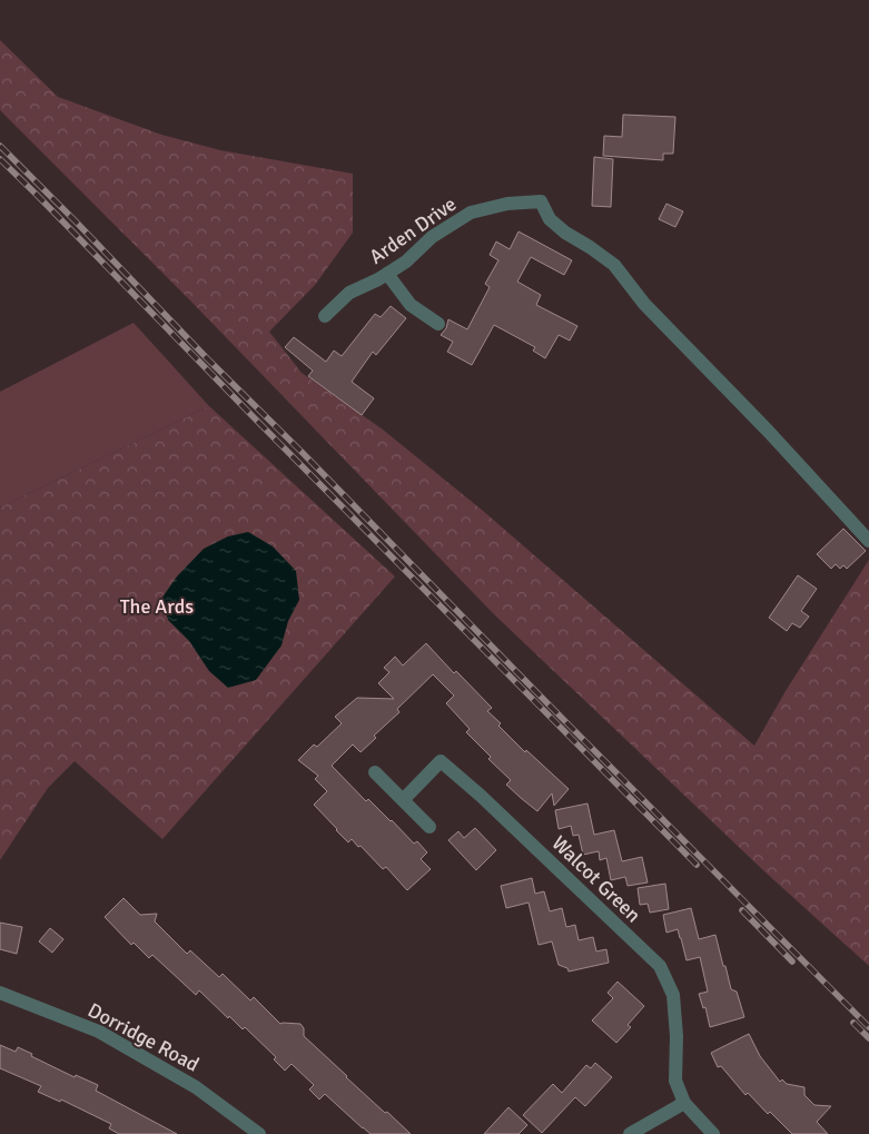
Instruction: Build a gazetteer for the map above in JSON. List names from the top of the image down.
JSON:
{
  "streets": {
    "street": ["Arden Drive", "Walcot Green", "Dorridge Road"]
  },
  "parks": ["The Ards"]
}
